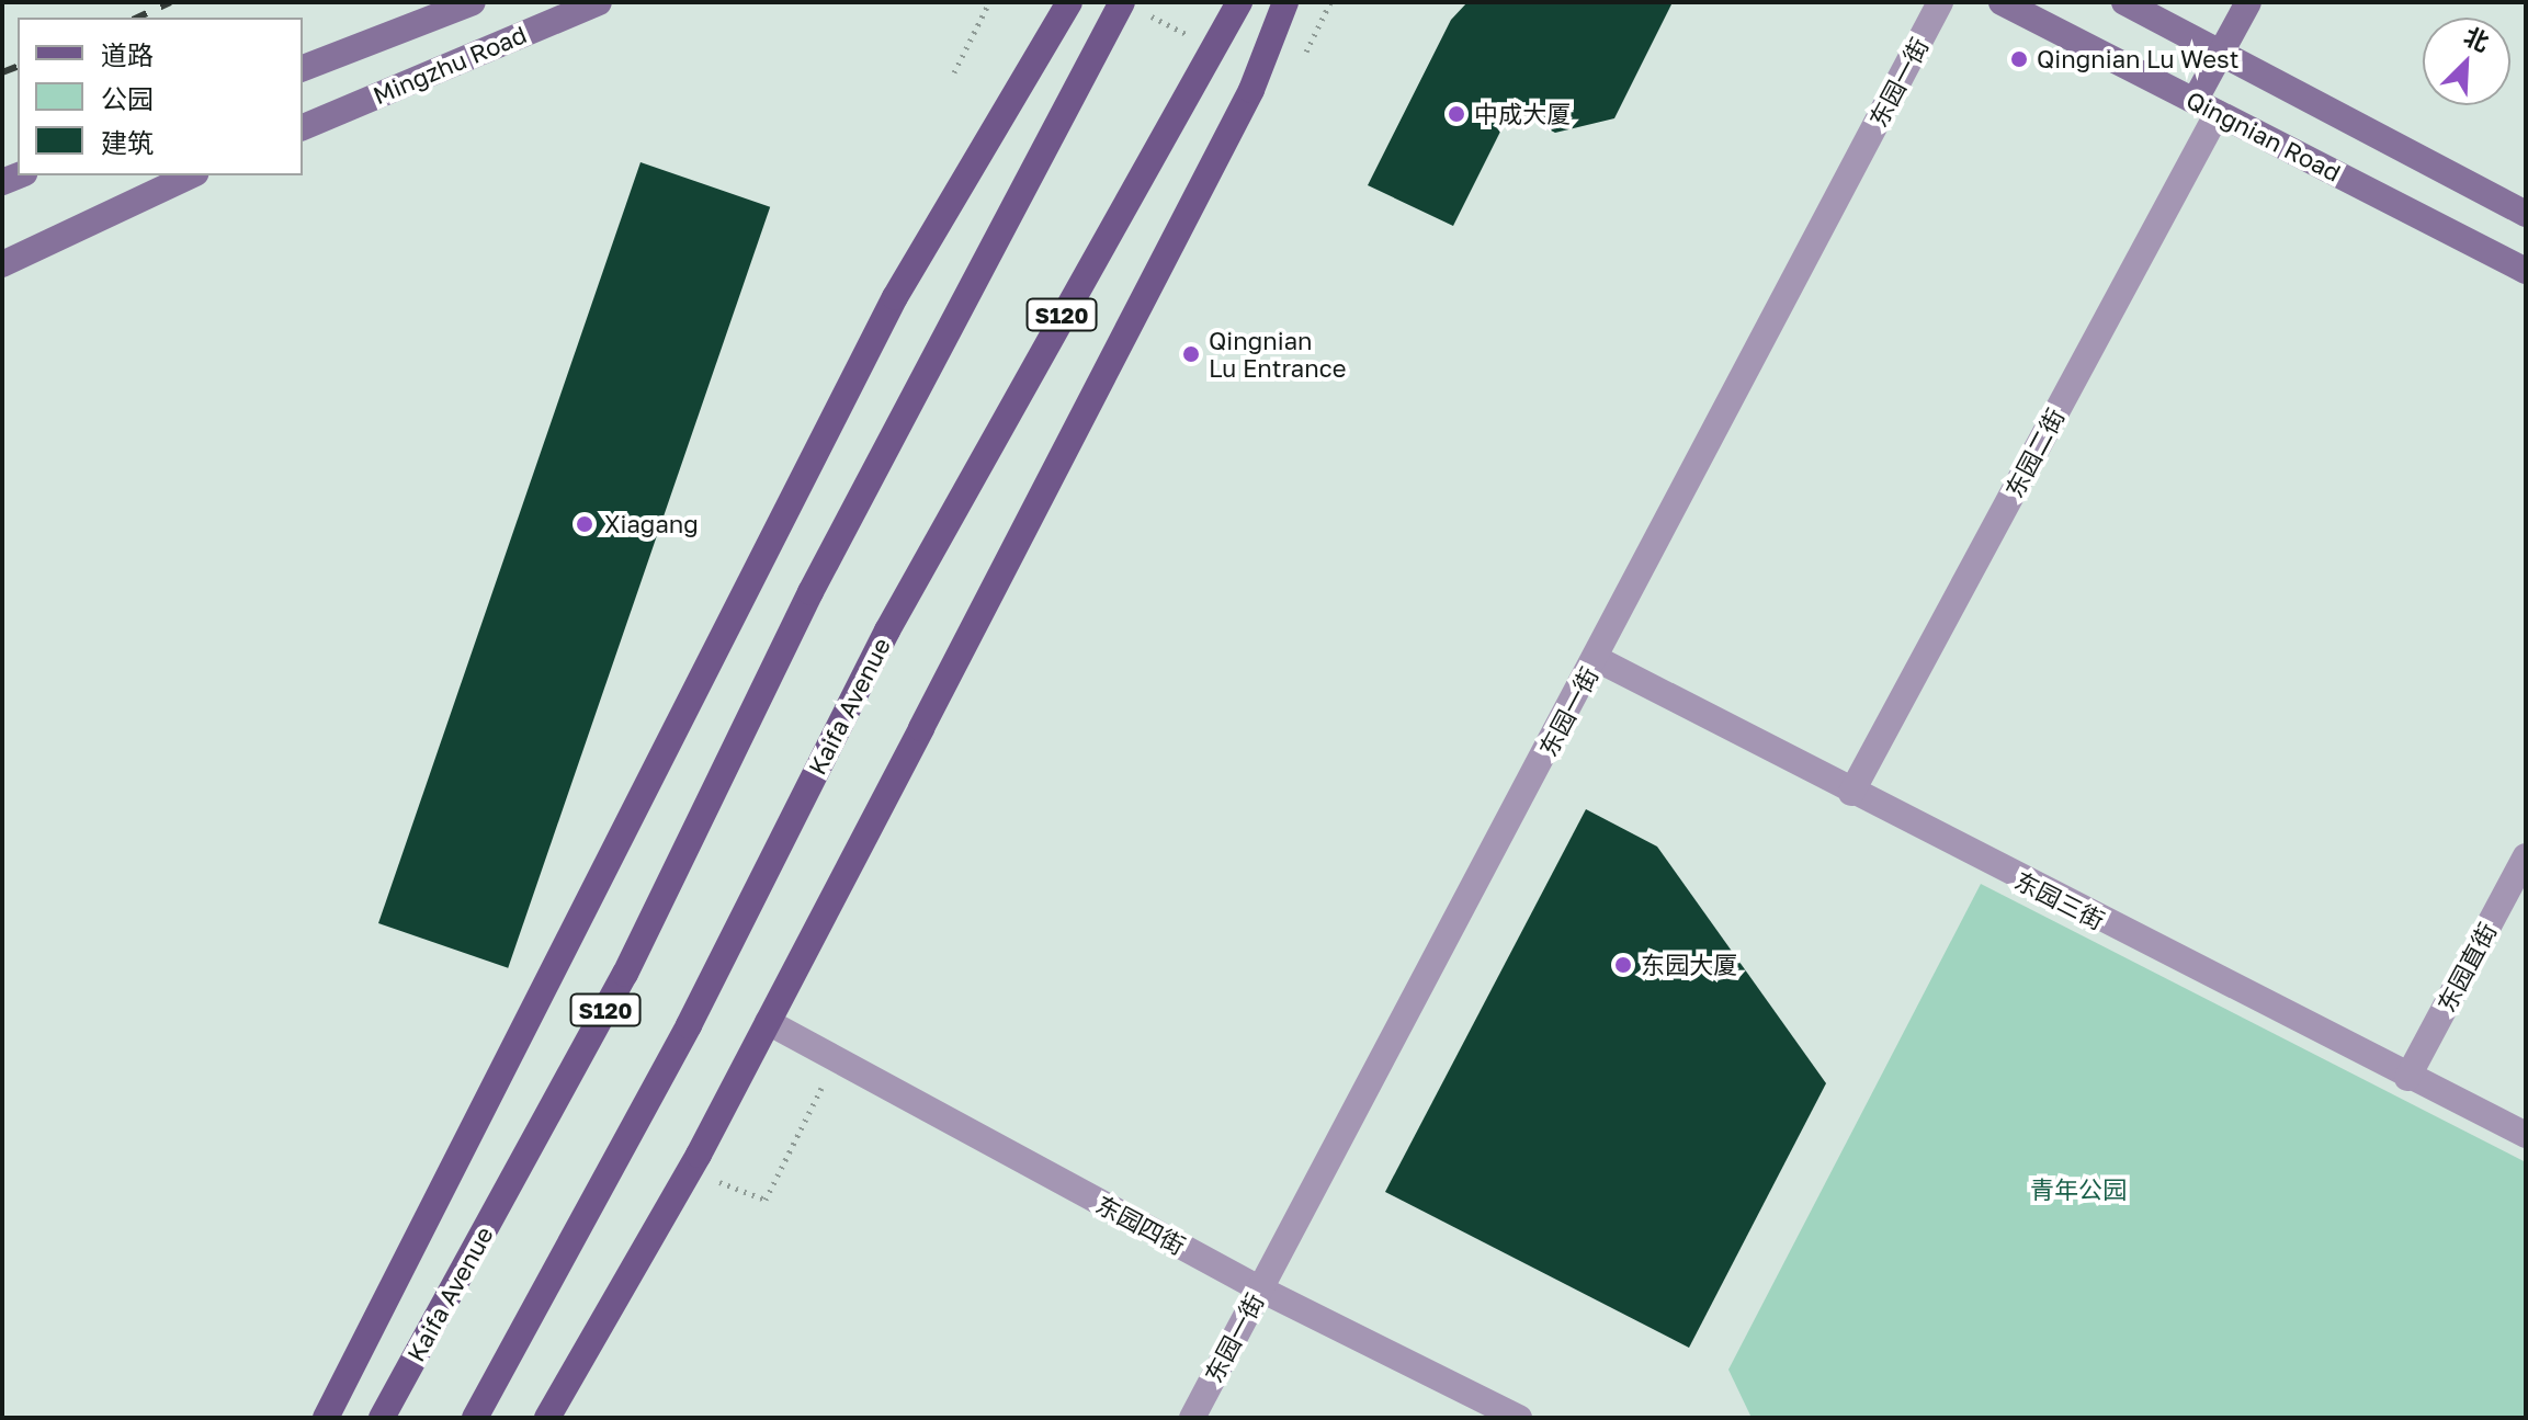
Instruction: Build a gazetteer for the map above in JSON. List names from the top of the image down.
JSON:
{
  "streets": {
    "main road": [
      "Mingzhu Road",
      "Qingnian Road",
      "S120",
      "Kaifa Avenue"
    ],
    "street": [
      "东园一街",
      "东园二街",
      "东园三街",
      "东园直街",
      "东园四街"
    ]
  },
  "crossings": [
    ["东园一街", "东园三街"],
    ["东园一街", "东园四街"],
    ["Qingnian Road", "东园二街"],
    ["东园二街", "东园三街"],
    ["东园三街", "东园直街"]
  ],
  "parks": ["青年公园"],
  "places": [
    "Qingnian Lu West",
    "中成大厦",
    "Qingnian Lu Entrance",
    "Xiagang",
    "东园大厦"
  ],
  "legend": ["道路", "公园", "建筑"],
  "north": "top right"
}
